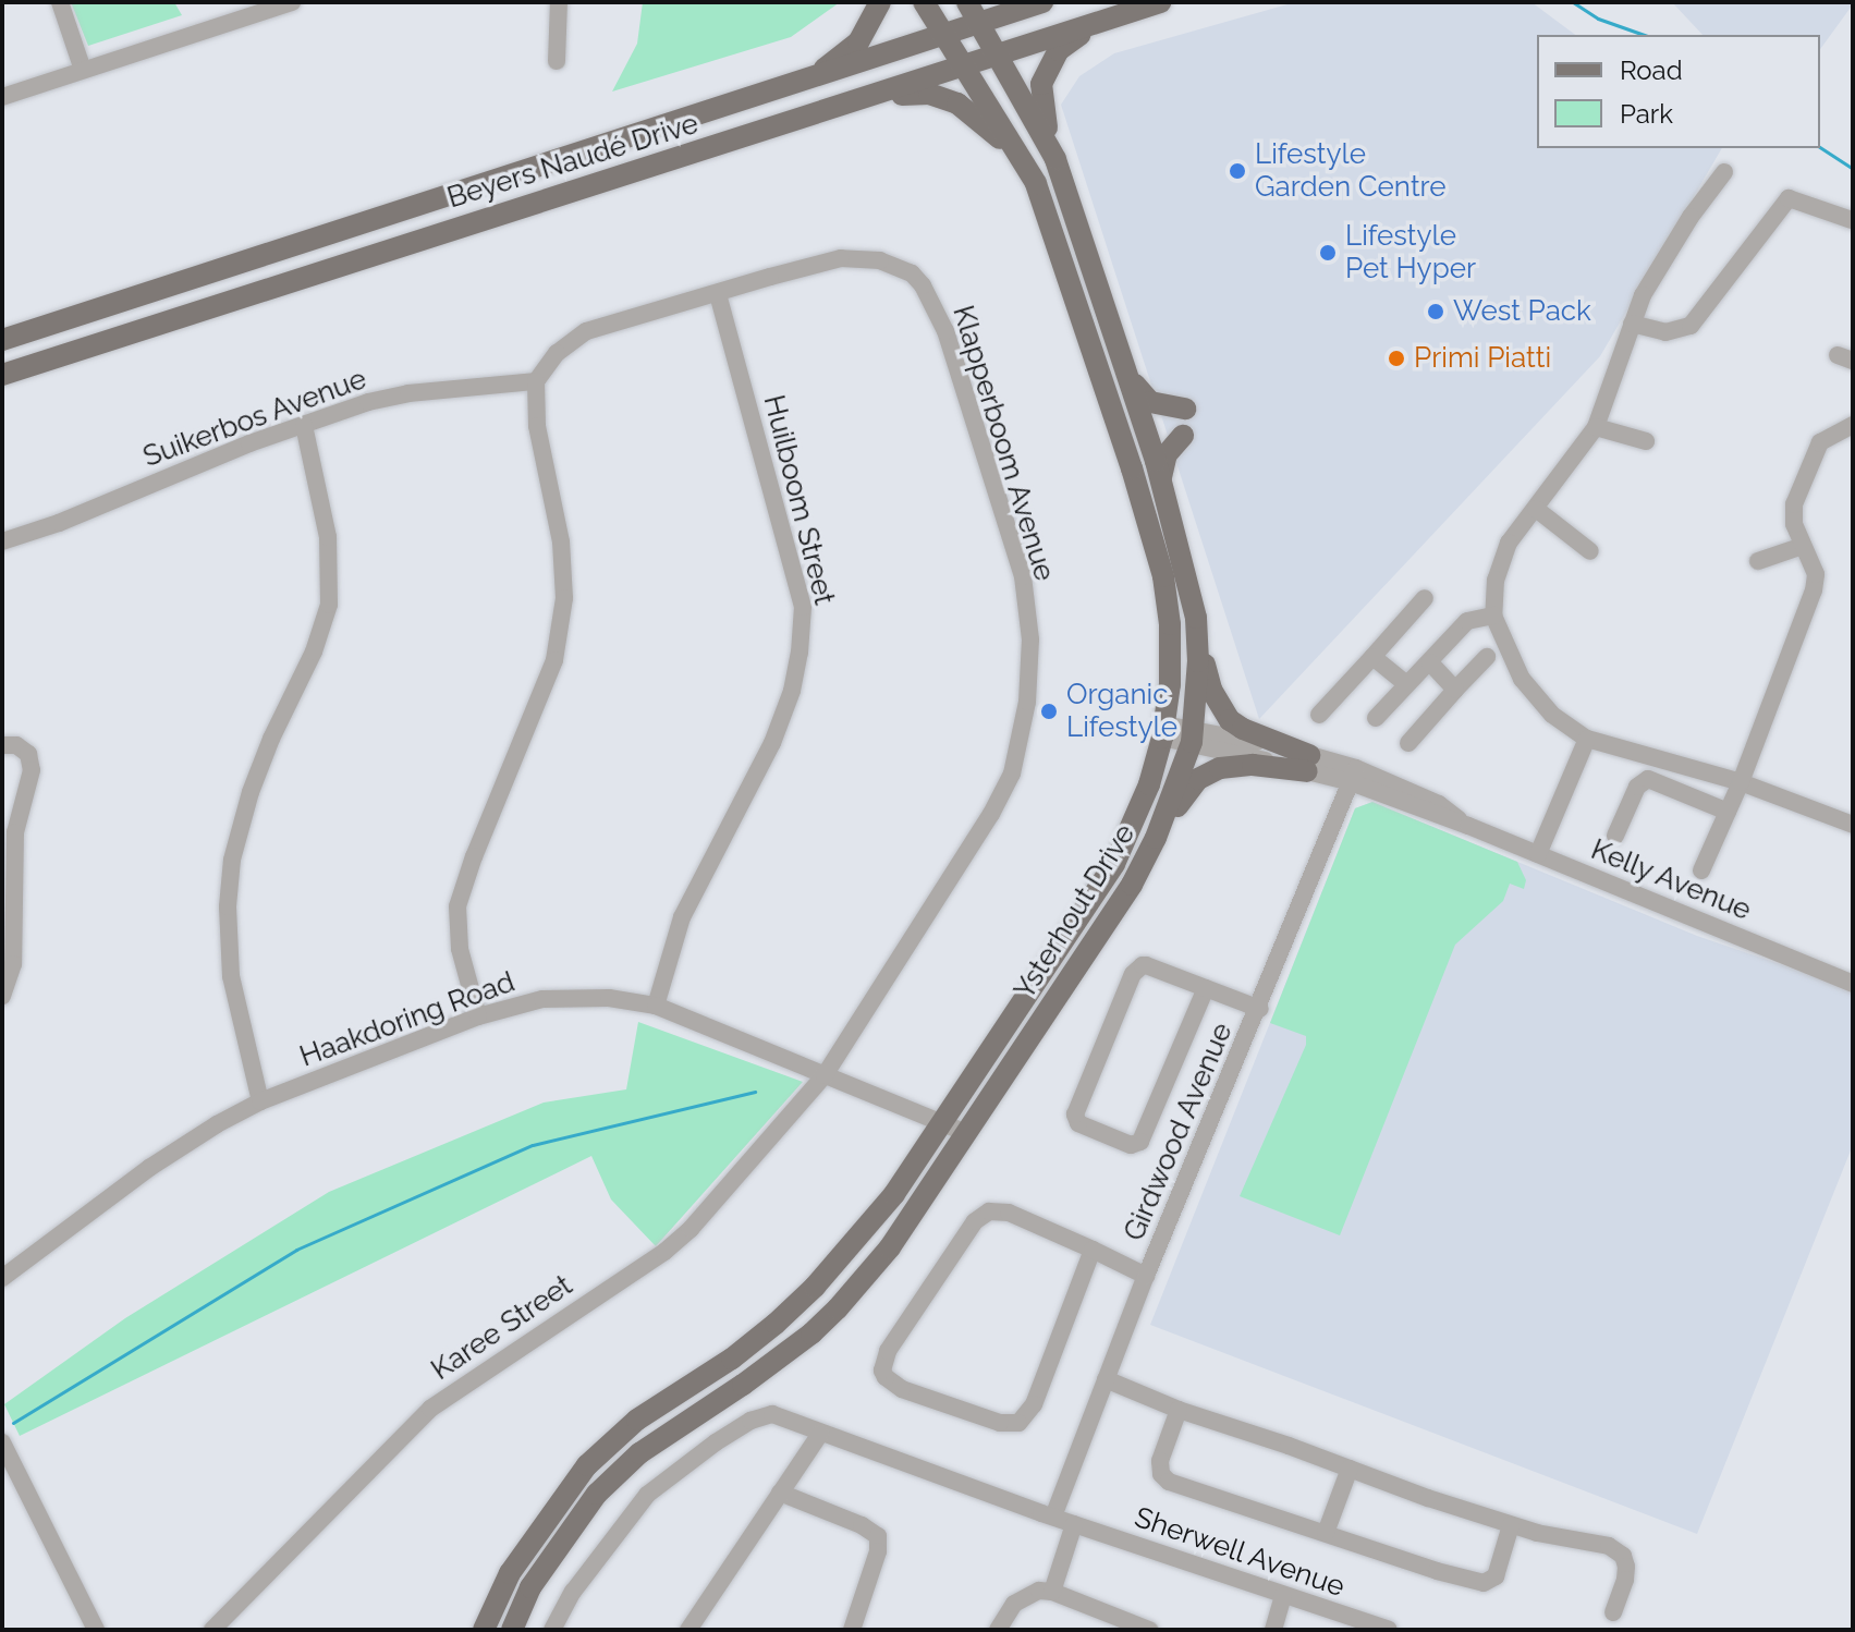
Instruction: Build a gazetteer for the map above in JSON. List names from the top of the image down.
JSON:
{
  "streets": {
    "main road": ["Beyers Naudé Drive", "Ysterhout Drive"],
    "street": [
      "Suikerbos Avenue",
      "Klapperboom Avenue",
      "Huilboom Street",
      "Kelly Avenue",
      "Haakdoring Road",
      "Girdwood Avenue",
      "Karee Street",
      "Sherwell Avenue"
    ]
  },
  "crossings": [
    ["Beyers Naudé Drive", "Ysterhout Drive"],
    ["Suikerbos Avenue", "Klapperboom Avenue"],
    ["Klapperboom Avenue", "Huilboom Street"],
    ["Klapperboom Avenue", "Haakdoring Road"],
    ["Klapperboom Avenue", "Karee Street"],
    ["Huilboom Street", "Haakdoring Road"],
    ["Kelly Avenue", "Ysterhout Drive"],
    ["Kelly Avenue", "Girdwood Avenue"],
    ["Ysterhout Drive", "Haakdoring Road"],
    ["Haakdoring Road", "Karee Street"],
    ["Girdwood Avenue", "Sherwell Avenue"]
  ],
  "places": [
    "Lifestyle Garden Centre",
    "Lifestyle Pet Hyper",
    "West Pack",
    "Primi Piatti",
    "Organic Lifestyle"
  ],
  "legend": ["Road", "Park"]
}
